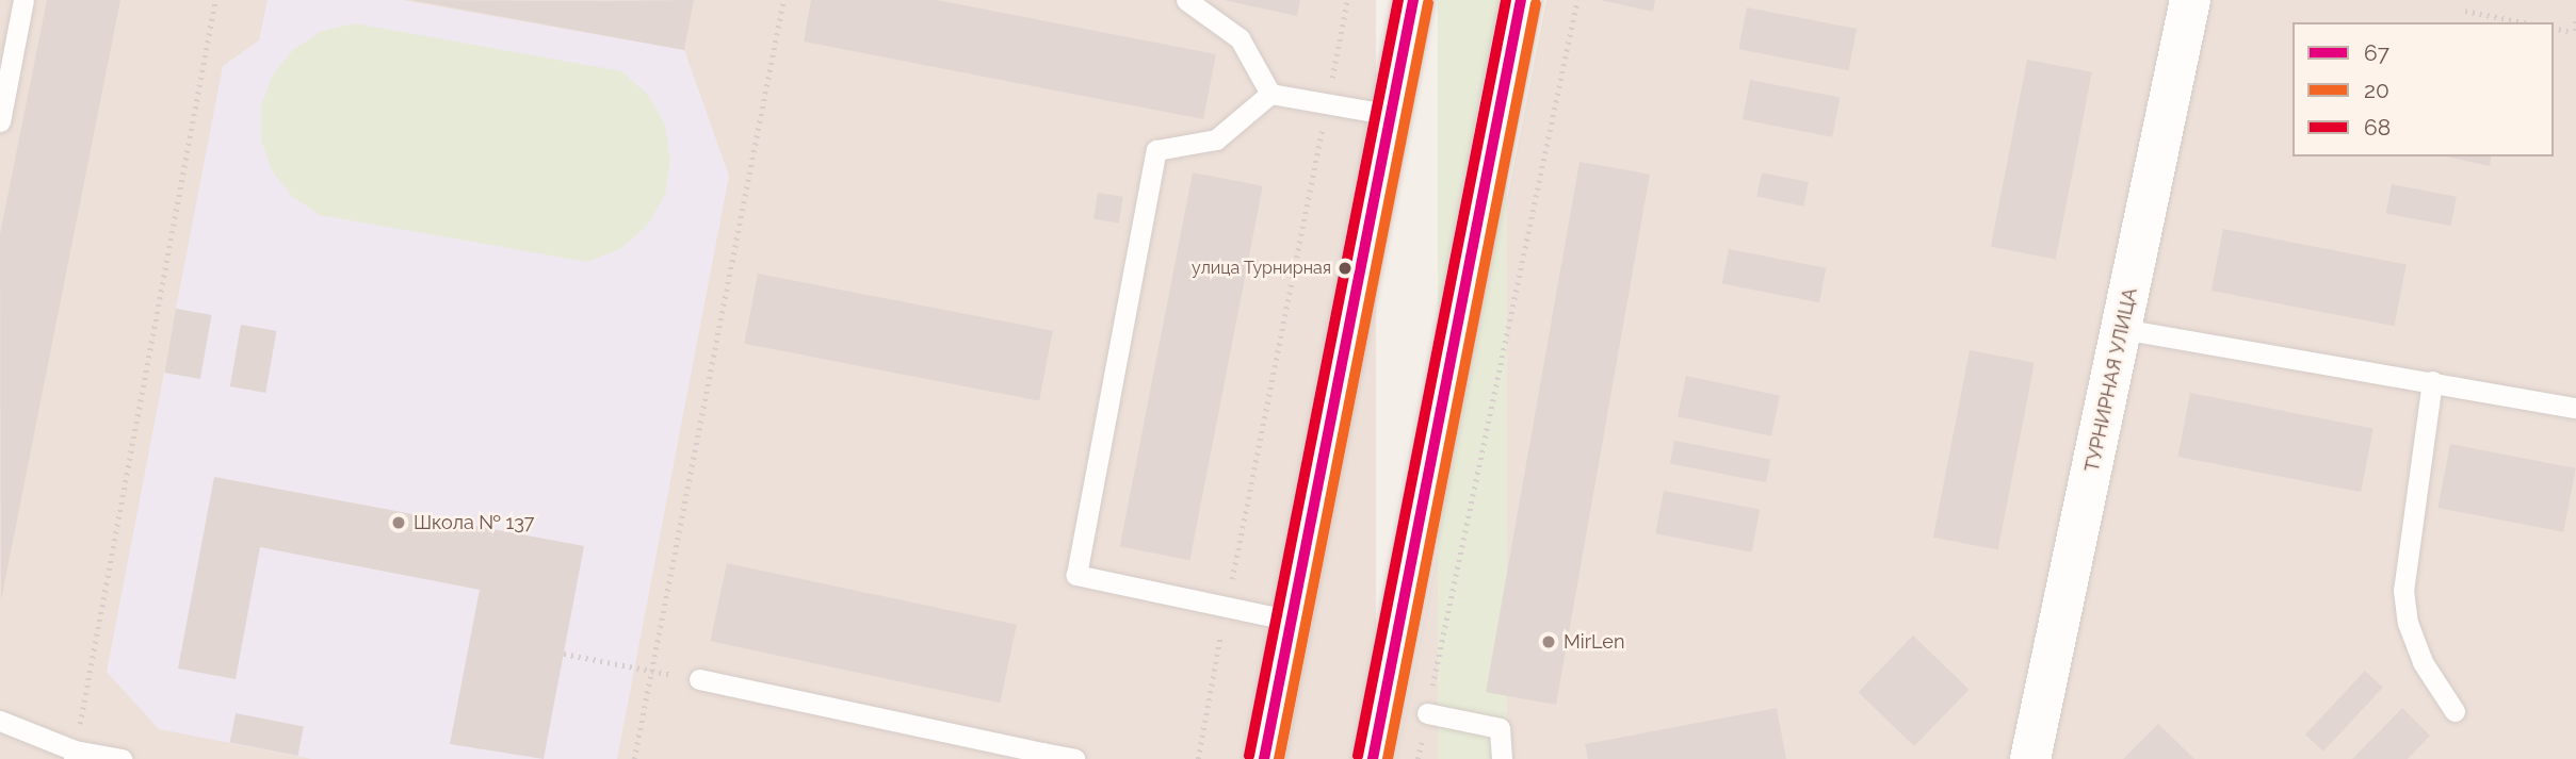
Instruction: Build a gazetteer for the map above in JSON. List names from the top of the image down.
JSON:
{
  "streets": {
    "main road": ["ТУРНИРНАЯ УЛИЦА"]
  },
  "places": ["улица Турнирная", "Школа № 137", "MirLen"],
  "lines": ["transit line 67", "transit line 68", "transit line 20"],
  "legend": ["67", "20", "68"]
}
